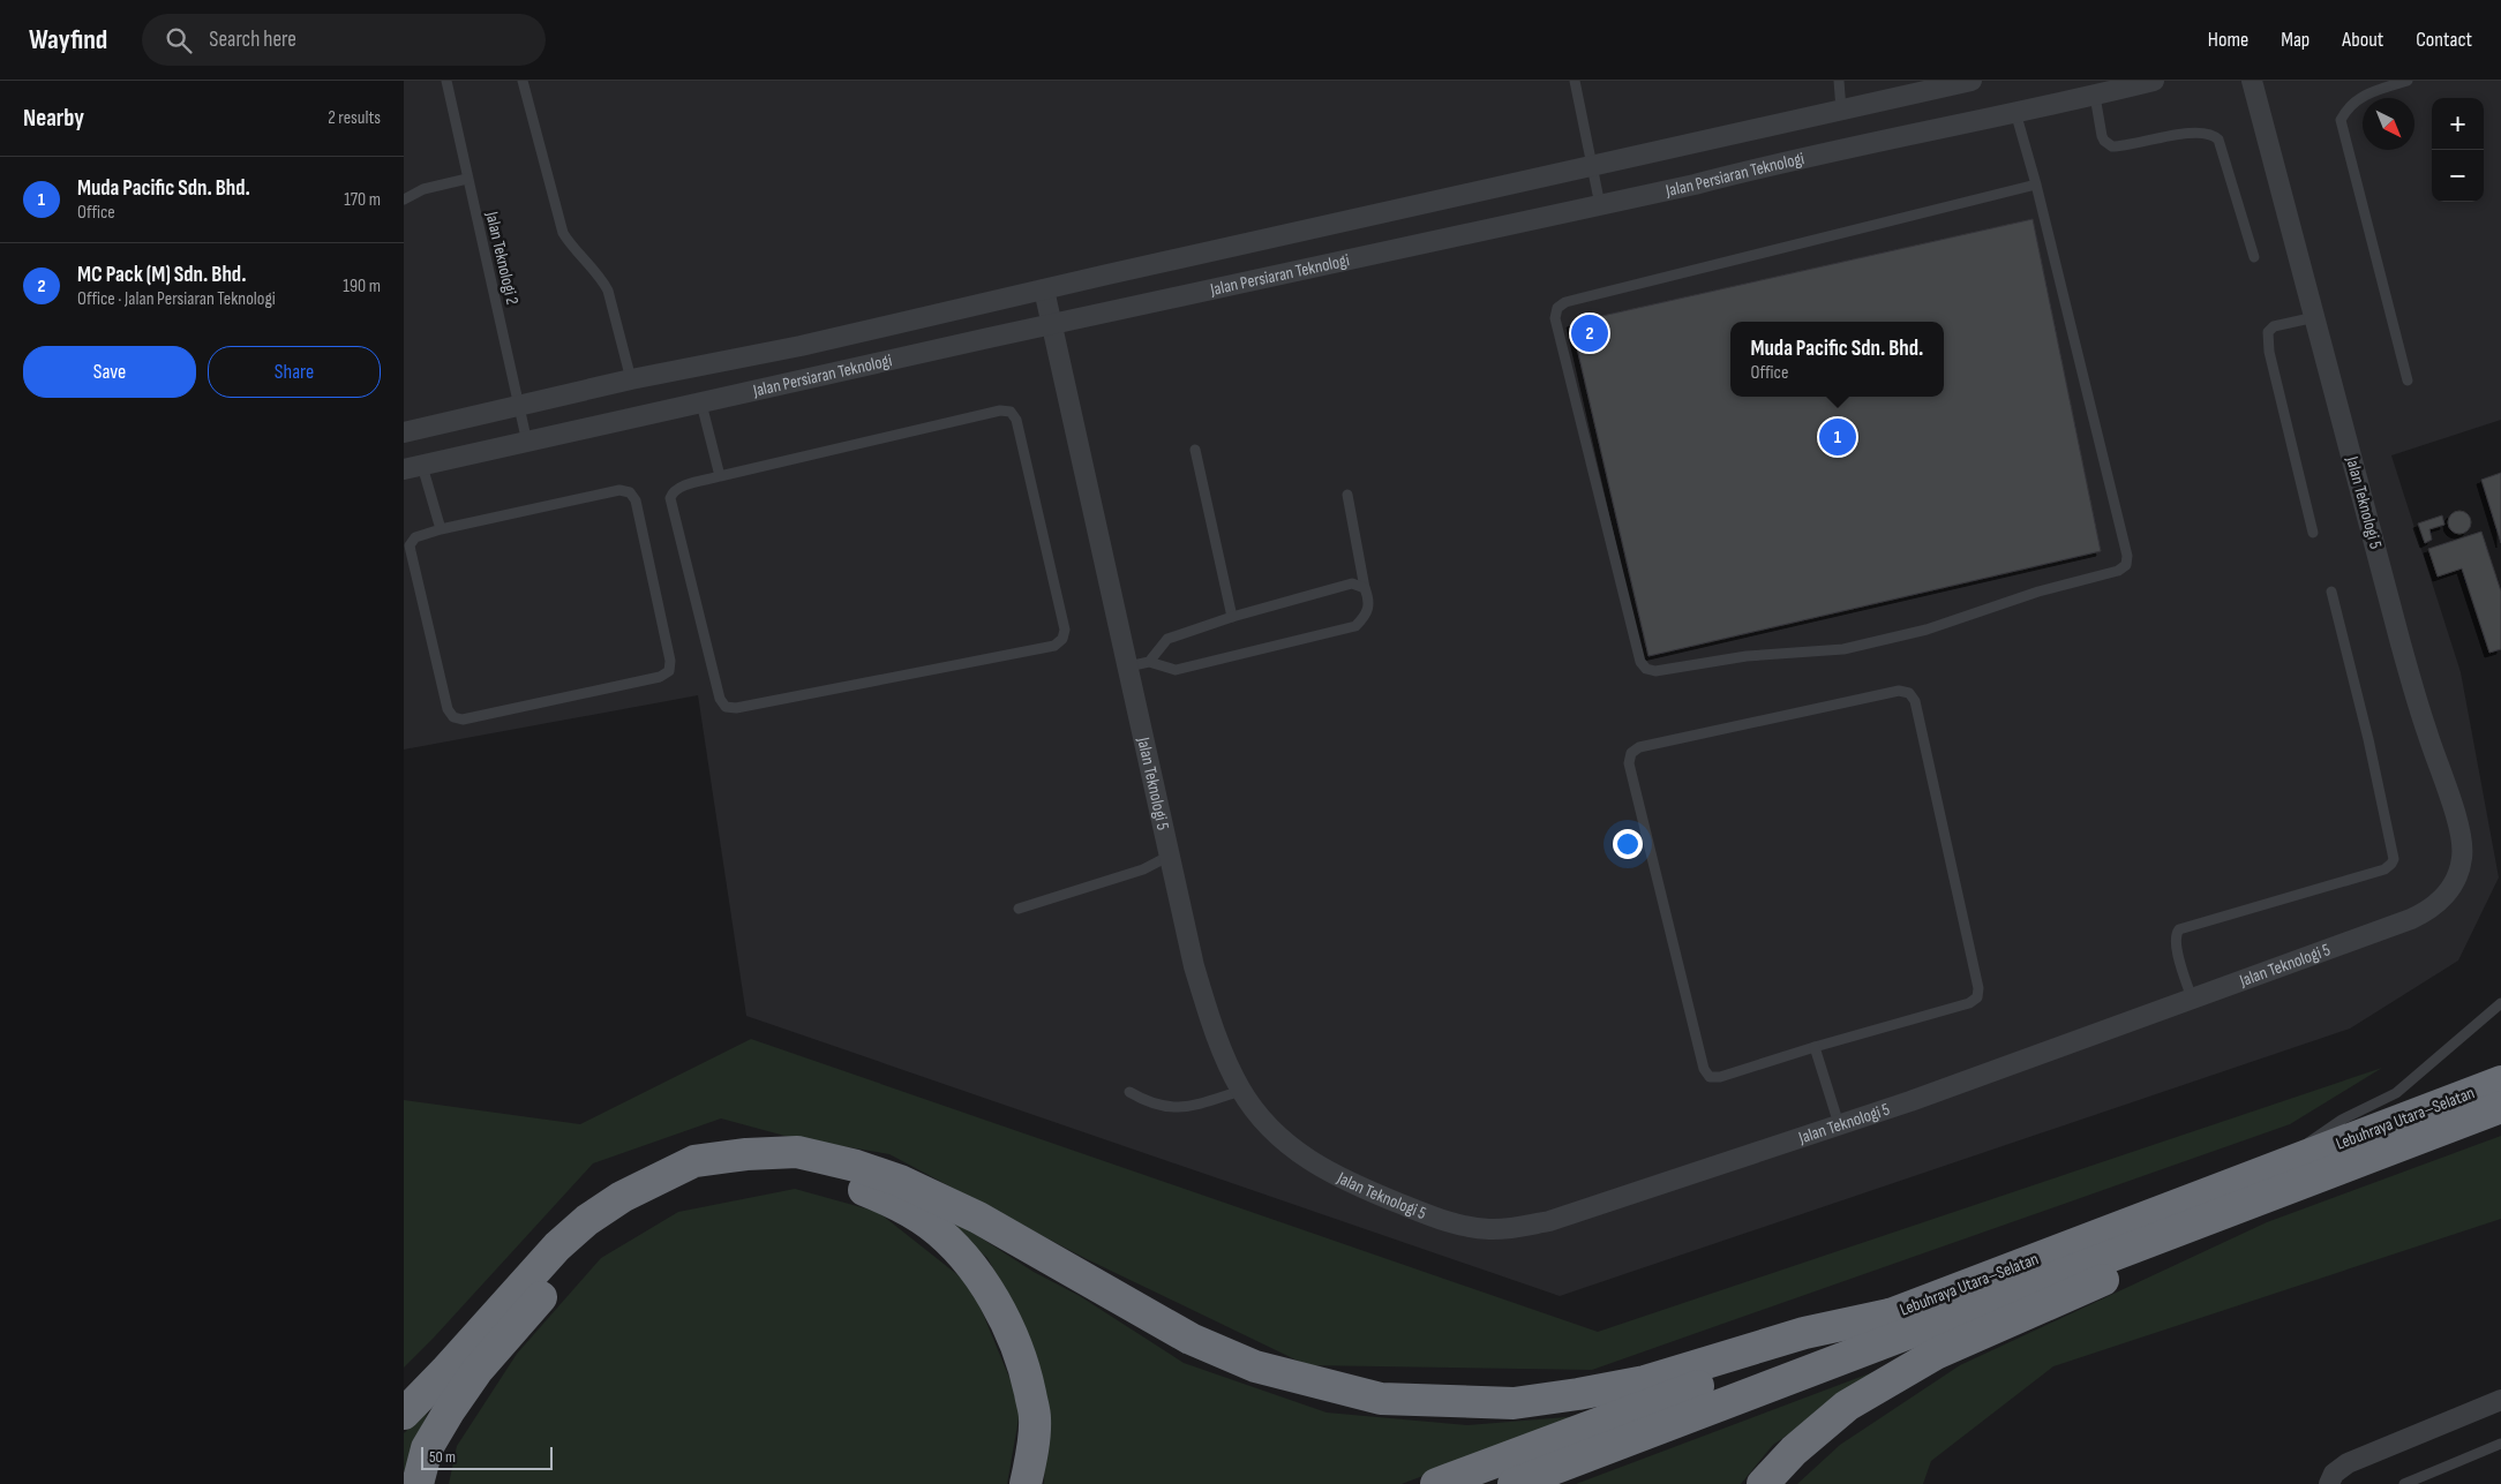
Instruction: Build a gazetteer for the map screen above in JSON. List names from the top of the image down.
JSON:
{
  "streets": {
    "highway": ["Lebuhraya Utara–Selatan"],
    "street": ["Jalan Persiaran Teknologi", "Jalan Teknologi 5"],
    "lane": ["Jalan Teknologi 2"]
  },
  "crossings": [
    ["Jalan Persiaran Teknologi", "Jalan Teknologi 2"],
    ["Jalan Persiaran Teknologi", "Jalan Teknologi 5"]
  ],
  "scale_bar": "50 m",
  "north": "bottom right",
  "page": {
    "header": "Wayfind",
    "search": "Search here",
    "nav": [
      "Home",
      "Map",
      "About",
      "Contact"
    ],
    "heading": ["Nearby", "2 results"],
    "map_buttons": ["+", "−"],
    "list": [
      {
        "mark": "1",
        "name": "Muda Pacific Sdn. Bhd.",
        "note": "Office",
        "value": "170 m"
      },
      {
        "mark": "2",
        "name": "MC Pack (M) Sdn. Bhd.",
        "note": "Office · Jalan Persiaran Teknologi",
        "value": "190 m"
      }
    ],
    "pins": ["2", "1"],
    "popup": ["Muda Pacific Sdn. Bhd.", "Office"],
    "buttons": ["Save", "Share"],
    "scale": "50 m"
  }
}
